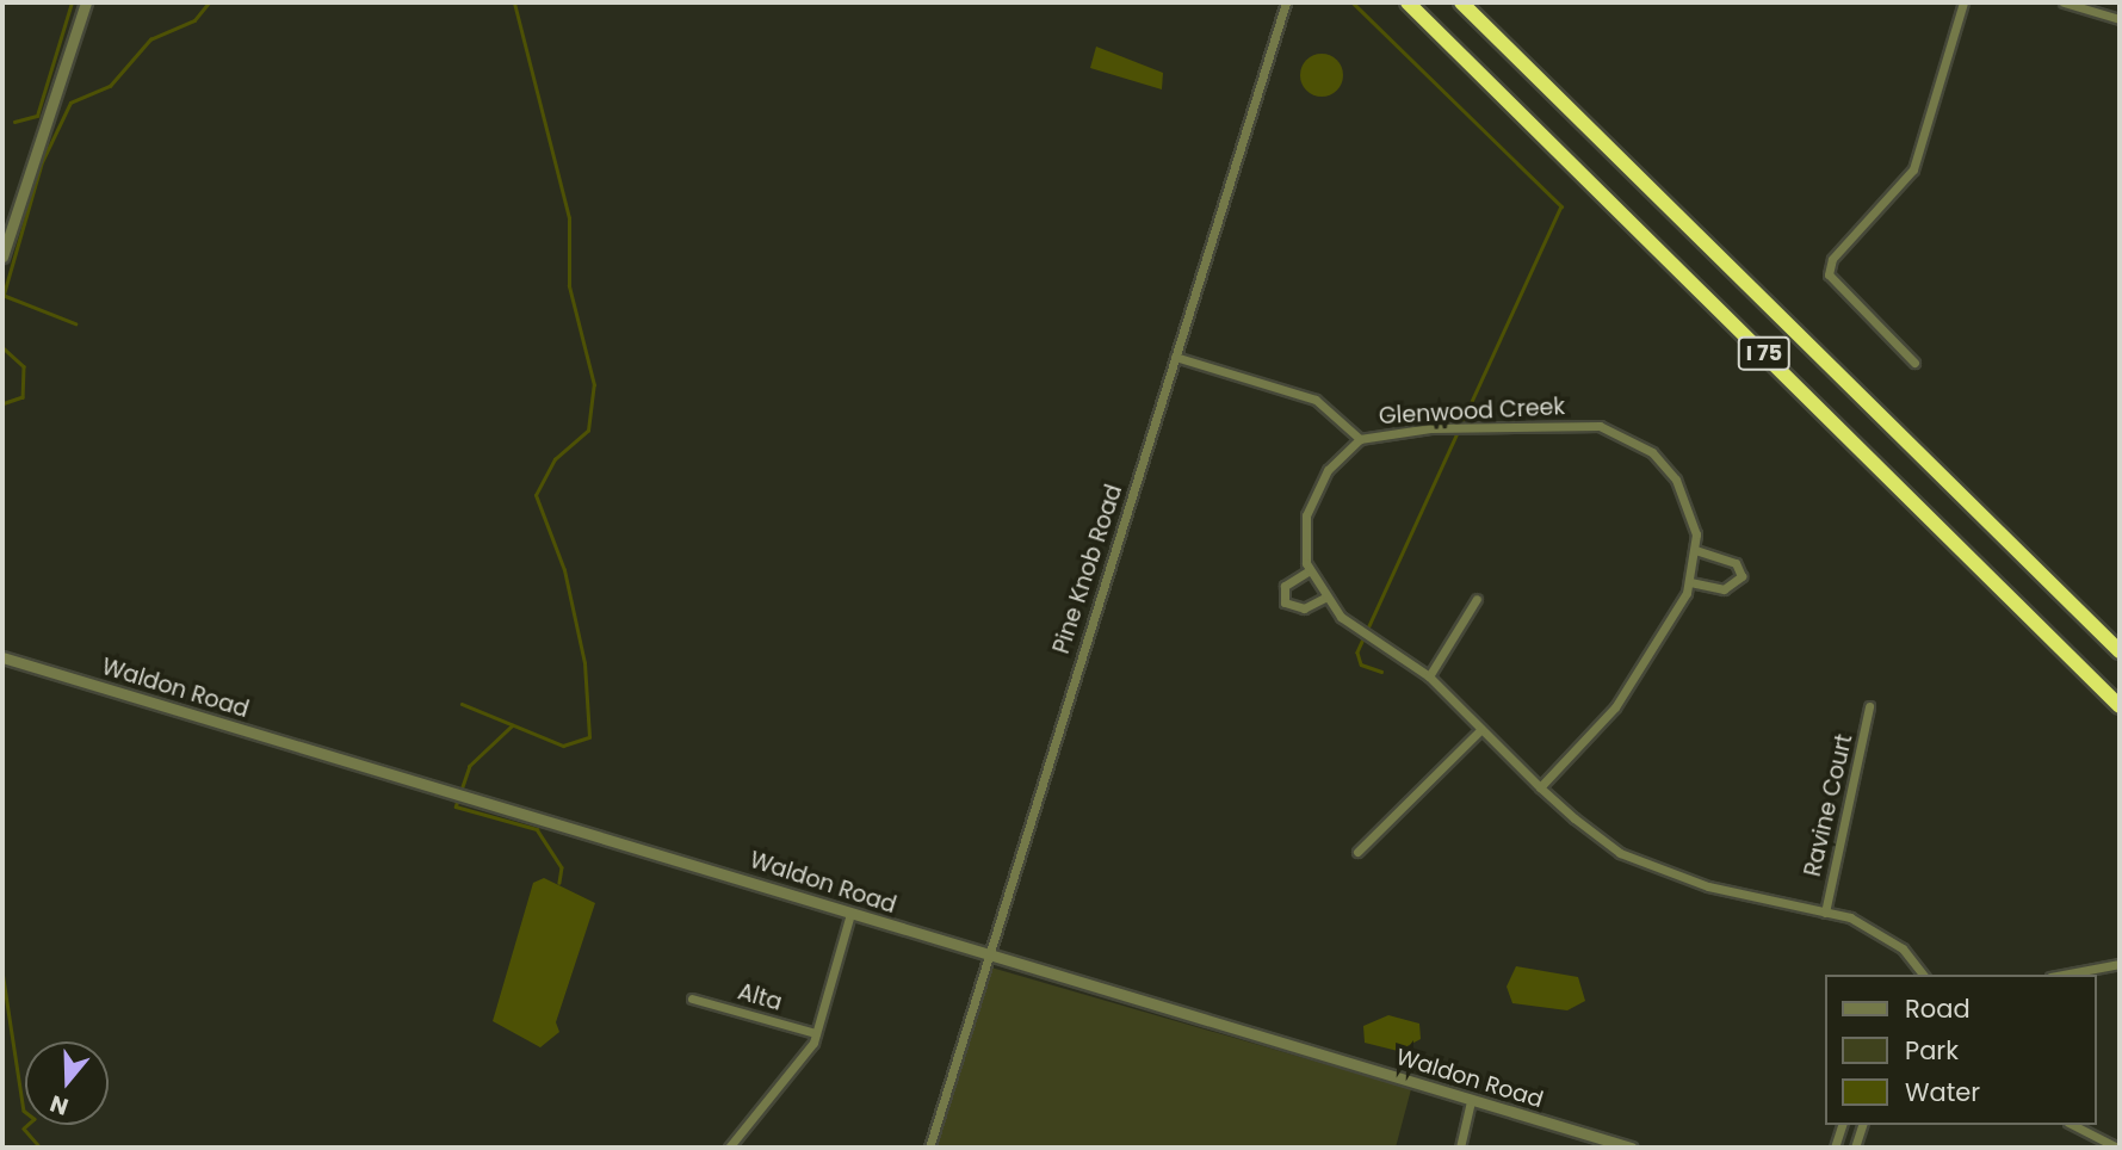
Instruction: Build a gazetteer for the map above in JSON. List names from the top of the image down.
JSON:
{
  "streets": {
    "highway": ["I 75"],
    "street": [
      "Glenwood Creek",
      "Pine Knob Road",
      "Waldon Road",
      "Ravine Court",
      "Alta"
    ]
  },
  "crossings": [
    ["Glenwood Creek", "Ravine Court"],
    ["Pine Knob Road", "Waldon Road"]
  ],
  "legend": ["Road", "Park", "Water"],
  "north": "bottom"
}
